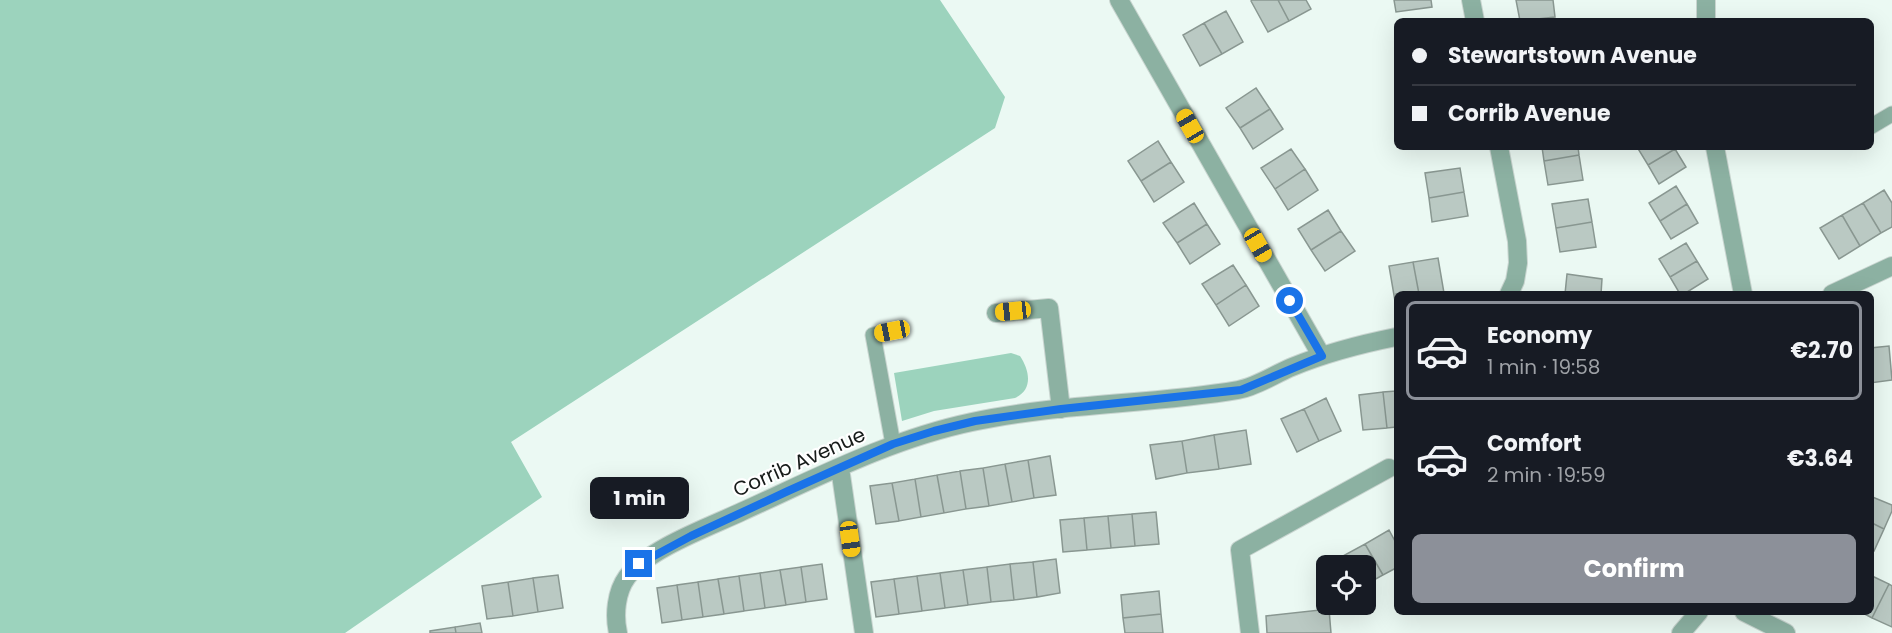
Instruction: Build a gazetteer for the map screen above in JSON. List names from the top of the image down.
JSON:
{
  "streets": {
    "street": ["Corrib Avenue"]
  },
  "page": {
    "banner": ["Stewartstown Avenue", "Corrib Avenue"],
    "list": [
      {
        "name": "Economy",
        "note": "1 min · 19:58",
        "value": "€2.70"
      },
      {
        "name": "Comfort",
        "note": "2 min · 19:59",
        "value": "€3.64"
      }
    ],
    "bubble": "1 min",
    "buttons": "Confirm"
  }
}
